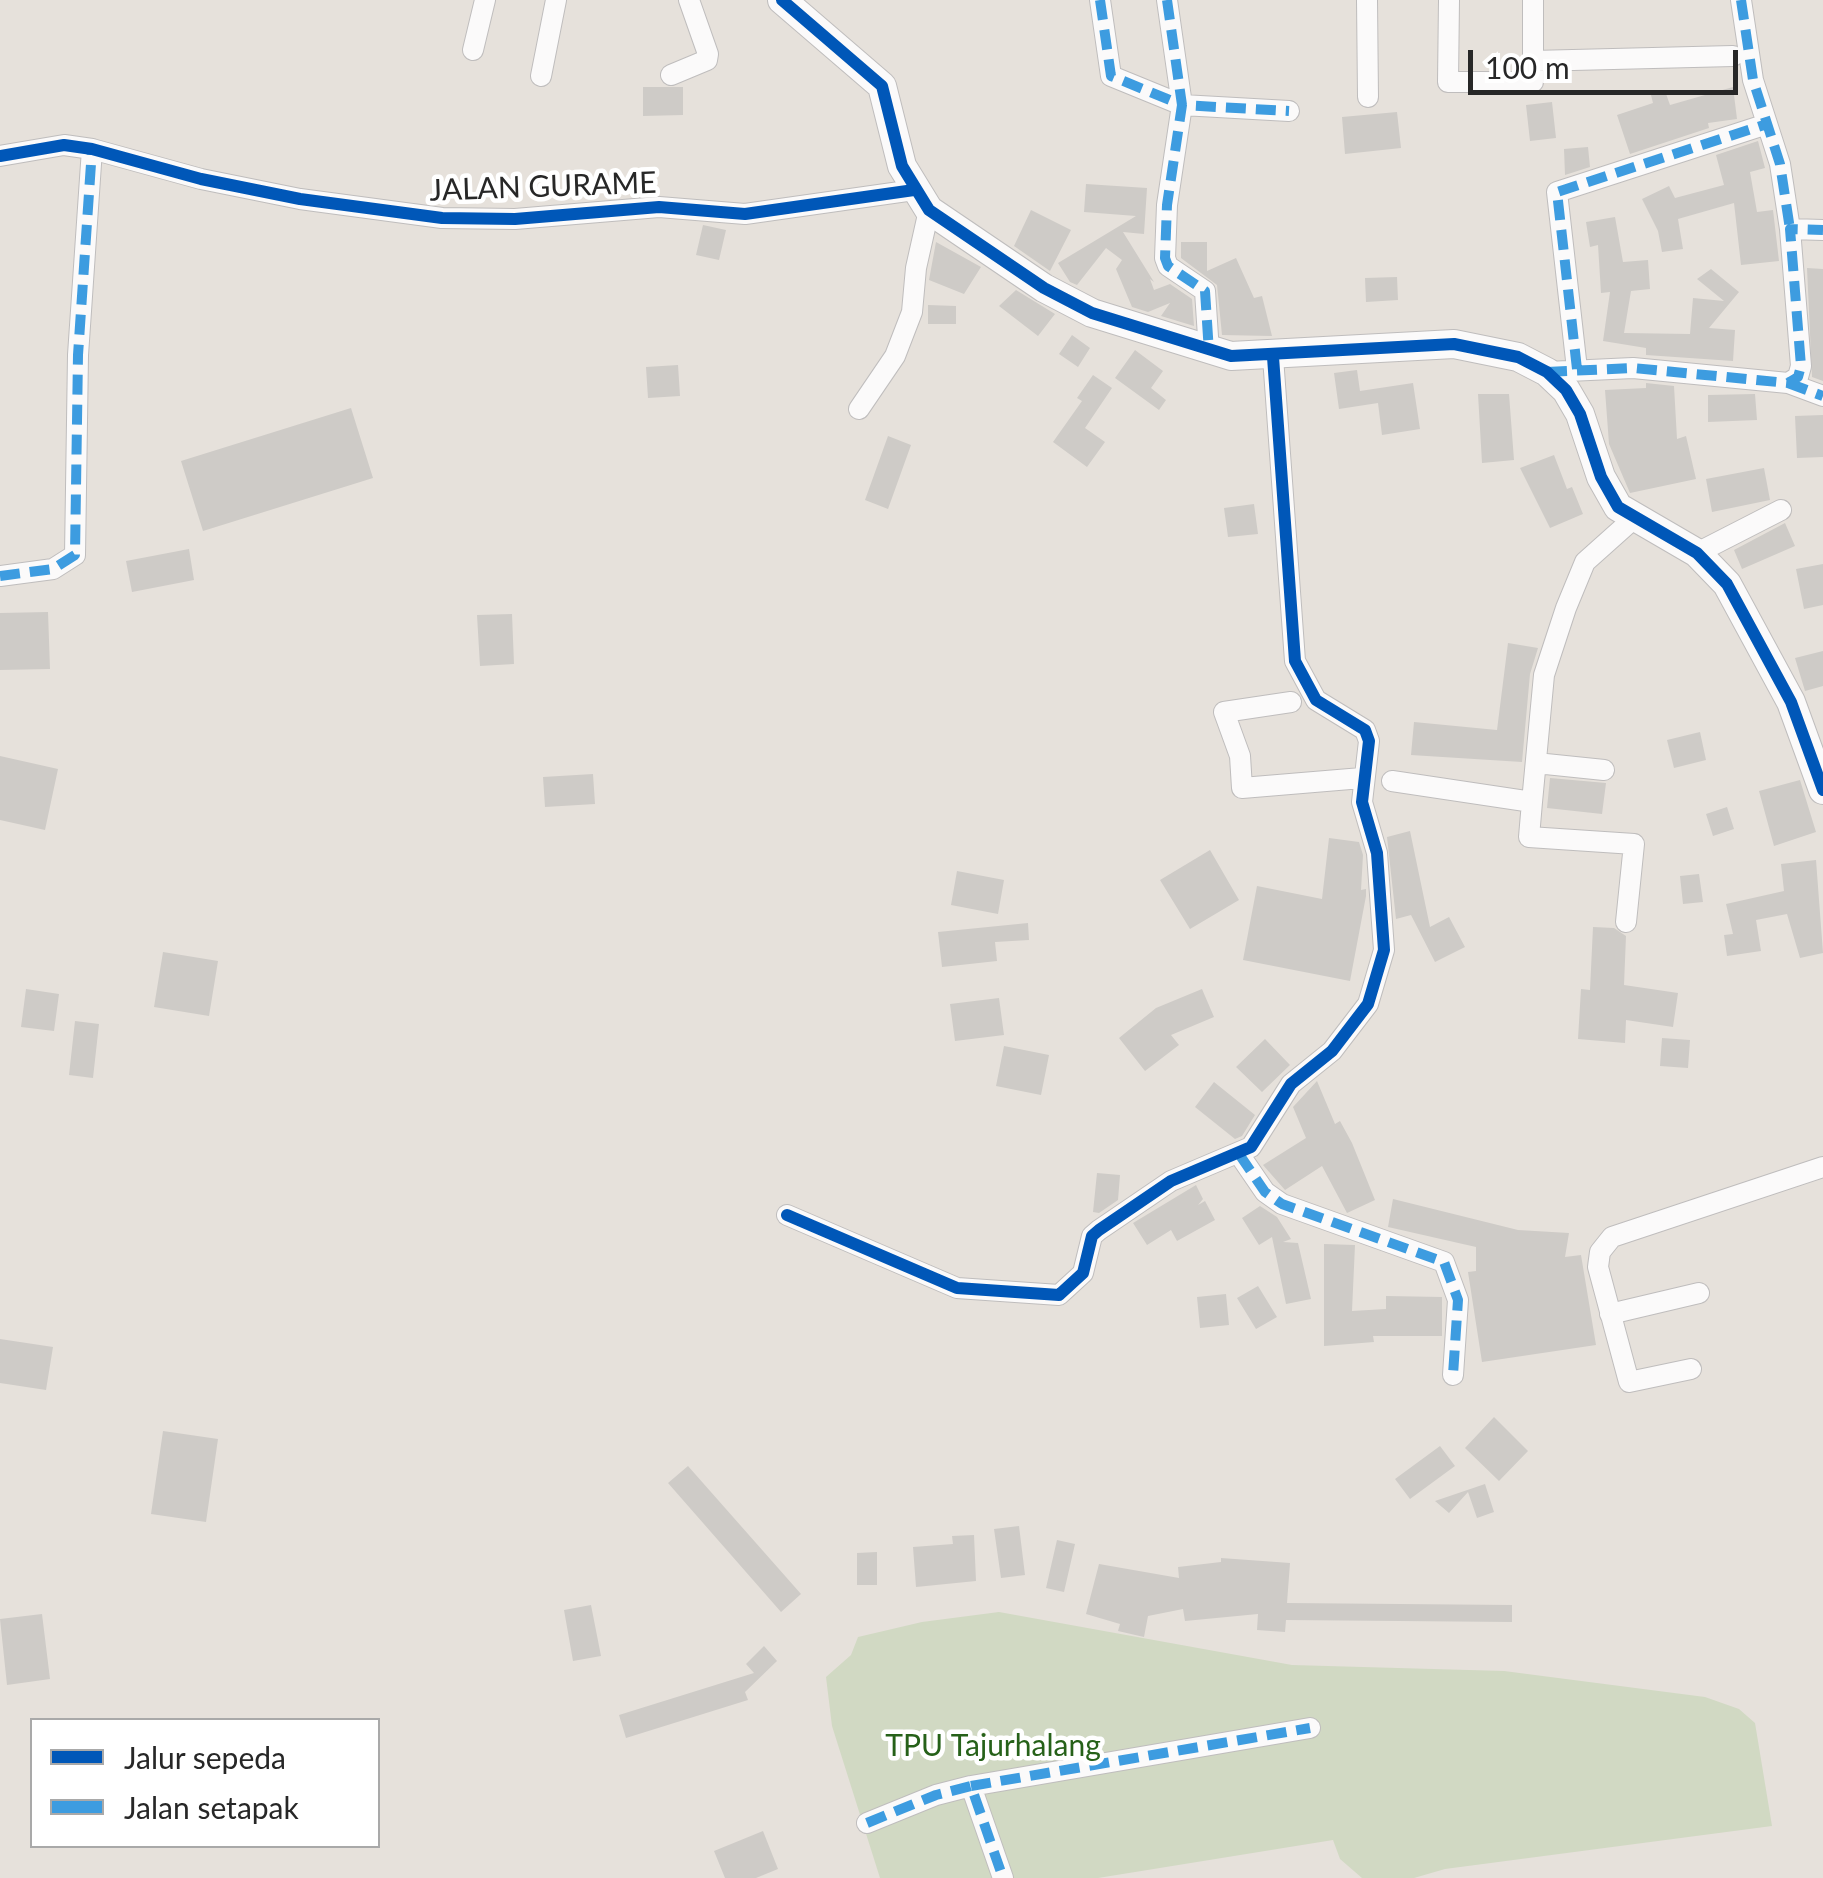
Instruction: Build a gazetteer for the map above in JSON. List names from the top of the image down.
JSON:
{
  "streets": {
    "street": ["JALAN GURAME"]
  },
  "parks": ["TPU Tajurhalang"],
  "legend": ["Jalur sepeda", "Jalan setapak"],
  "scale_bar": "100 m"
}
